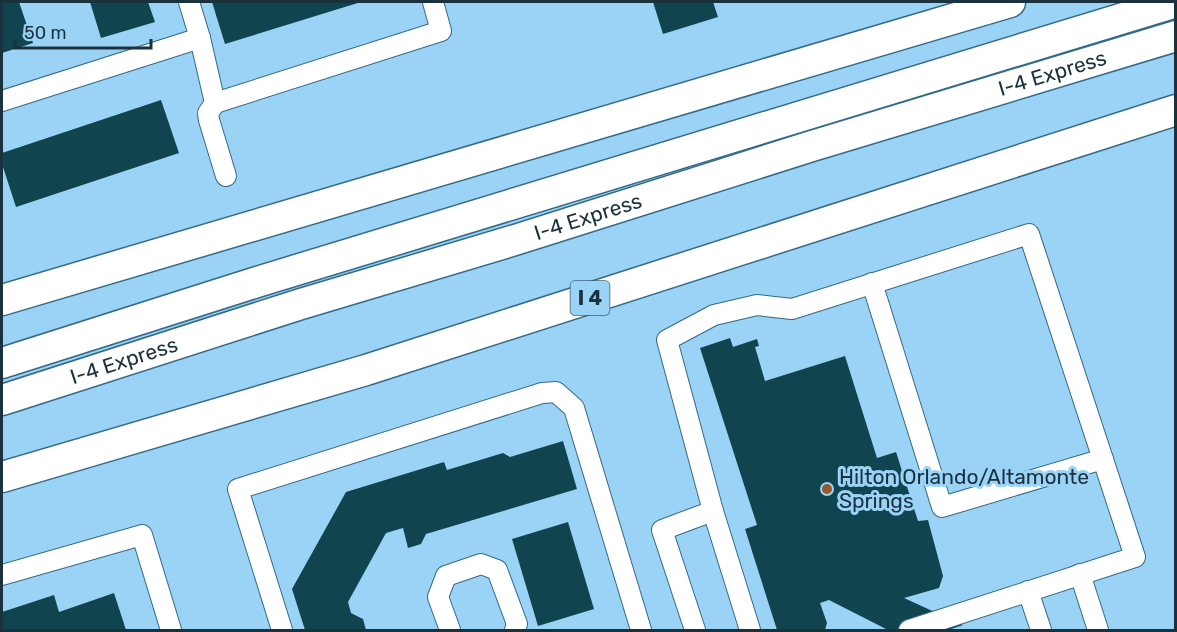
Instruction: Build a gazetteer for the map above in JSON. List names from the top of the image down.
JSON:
{
  "streets": {
    "highway": ["I-4 Express", "I 4"]
  },
  "places": ["Hilton Orlando/Altamonte Springs"],
  "scale_bar": "50 m"
}
